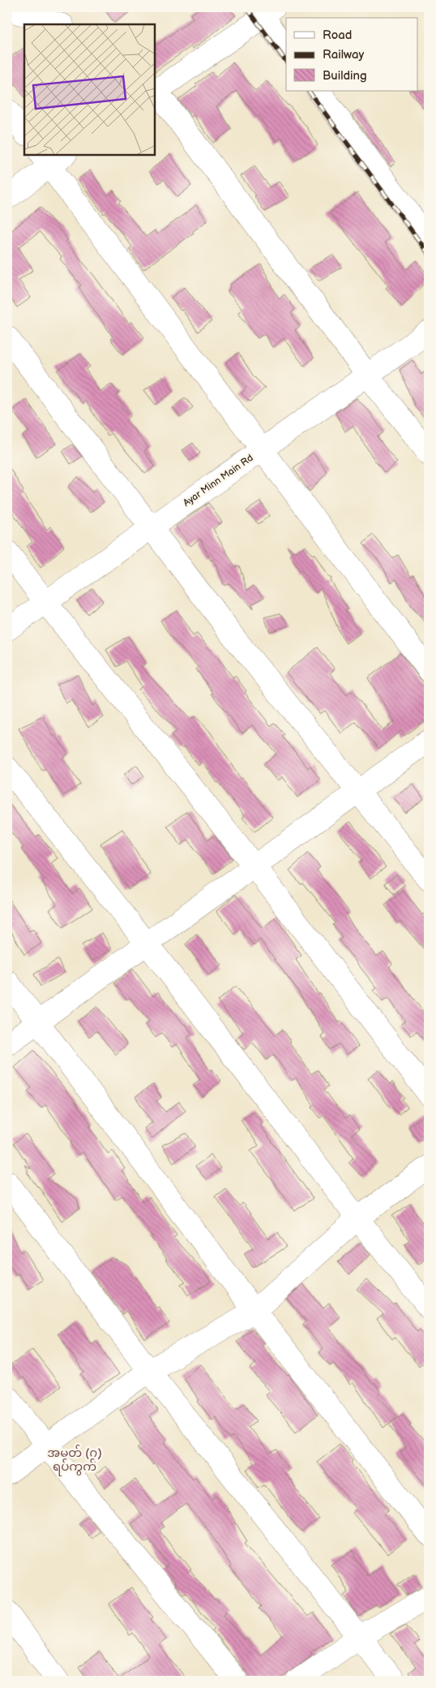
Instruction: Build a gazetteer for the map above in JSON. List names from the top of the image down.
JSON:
{
  "streets": {
    "street": ["Ayar Minn Main Rd"]
  },
  "districts": ["အမှတ် (၇) ရပ်ကွက်"],
  "legend": ["Road", "Railway", "Building"]
}
